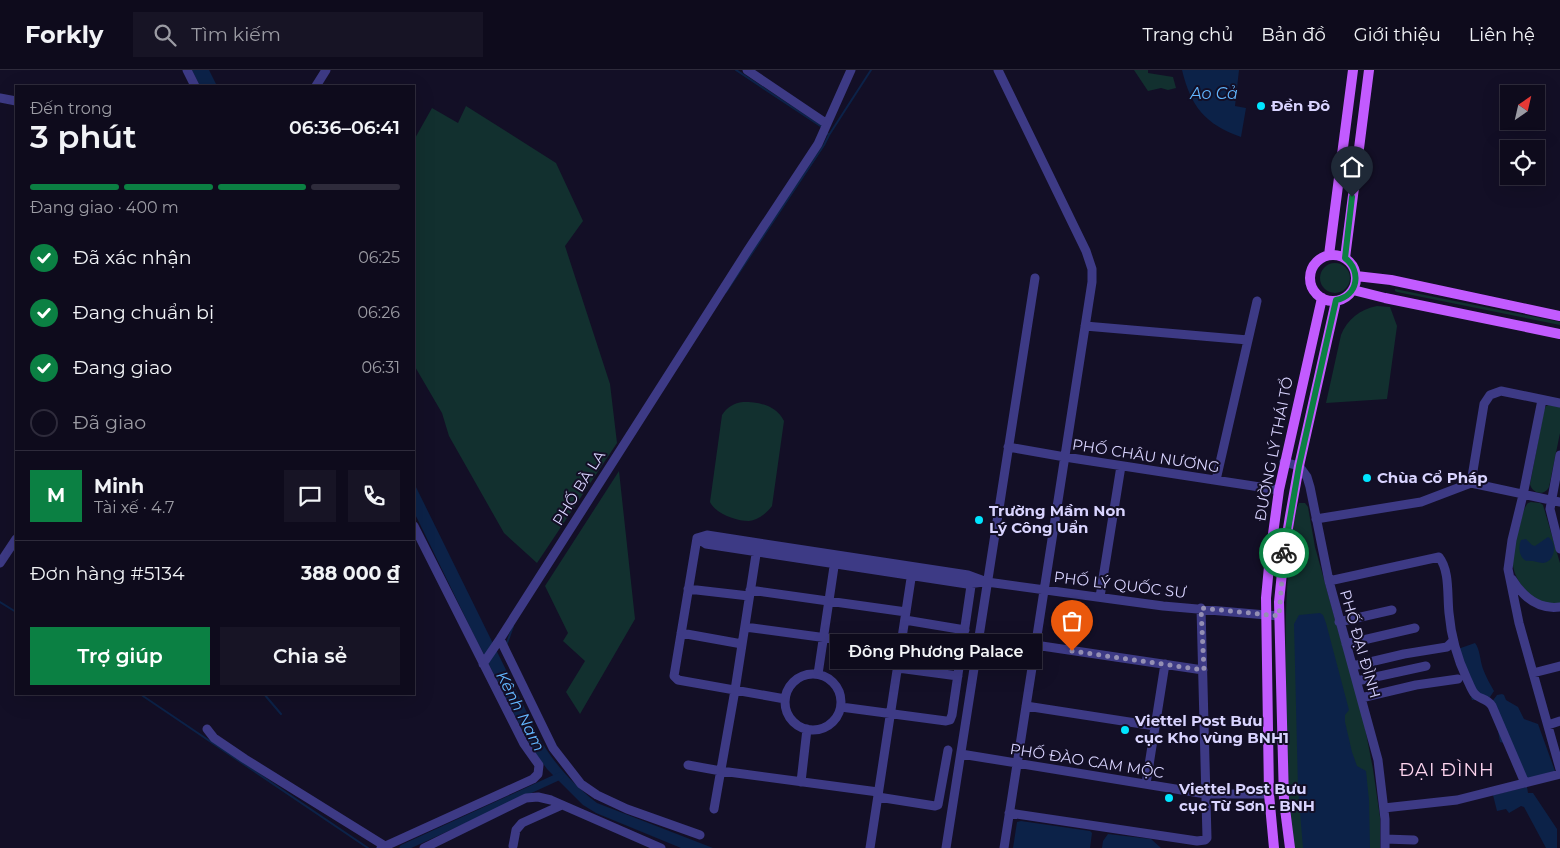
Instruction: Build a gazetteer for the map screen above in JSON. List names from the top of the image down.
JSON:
{
  "streets": {
    "main road": ["ĐƯỜNG LÝ THÁI TỔ"],
    "street": [
      "PHỐ CHÂU NƯƠNG",
      "PHỐ BÀ LA",
      "PHỐ LÝ QUỐC SƯ",
      "PHỐ ĐẠI ĐÌNH",
      "PHỐ ĐÀO CAM MỘC"
    ]
  },
  "crossings": [
    ["ĐƯỜNG LÝ THÁI TỔ", "PHỐ CHÂU NƯƠNG"],
    ["ĐƯỜNG LÝ THÁI TỔ", "PHỐ LÝ QUỐC SƯ"],
    ["ĐƯỜNG LÝ THÁI TỔ", "PHỐ ĐẠI ĐÌNH"],
    ["ĐƯỜNG LÝ THÁI TỔ", "PHỐ ĐÀO CAM MỘC"]
  ],
  "districts": ["ĐẠI ĐÌNH"],
  "water": ["Ao Cả", "Kênh Nam"],
  "places": [
    "Đền Đô",
    "Chùa Cổ Pháp",
    "Trường Mầm Non Lý Công Uẩn",
    "Đông Phương Palace",
    "Viettel Post Bưu cục Kho vùng BNH1",
    "Viettel Post Bưu cục Từ Sơn - BNH"
  ],
  "north": "top right",
  "page": {
    "header": "Forkly",
    "search": "Tìm kiếm",
    "nav": [
      "Trang chủ",
      "Bản đồ",
      "Giới thiệu",
      "Liên hệ"
    ],
    "heading": ["3 phút", "Đến trong", "06:36–06:41"],
    "panel": [
      "Minh",
      "Tài xế · 4.7",
      "Đơn hàng #5134",
      "388 000 ₫"
    ],
    "bar": "Đang giao · 400 m",
    "list": [
      ["Đã xác nhận", "06:25"],
      ["Đang chuẩn bị", "06:26"],
      ["Đang giao", "06:31"],
      "Đã giao"
    ],
    "round": "M",
    "buttons": ["Trợ giúp", "Chia sẻ"],
    "bubble": "Đông Phương Palace"
  }
}
